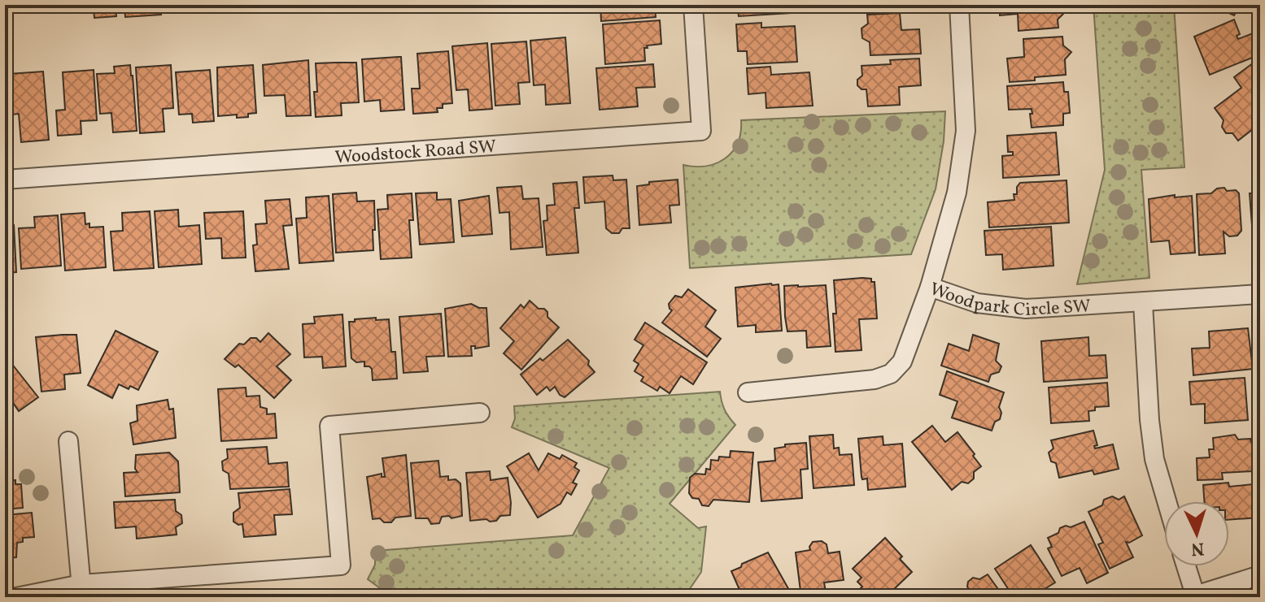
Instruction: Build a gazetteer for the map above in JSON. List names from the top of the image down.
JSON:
{
  "streets": {
    "street": ["Woodstock Road SW", "Woodpark Circle SW"]
  },
  "north": "bottom"
}
